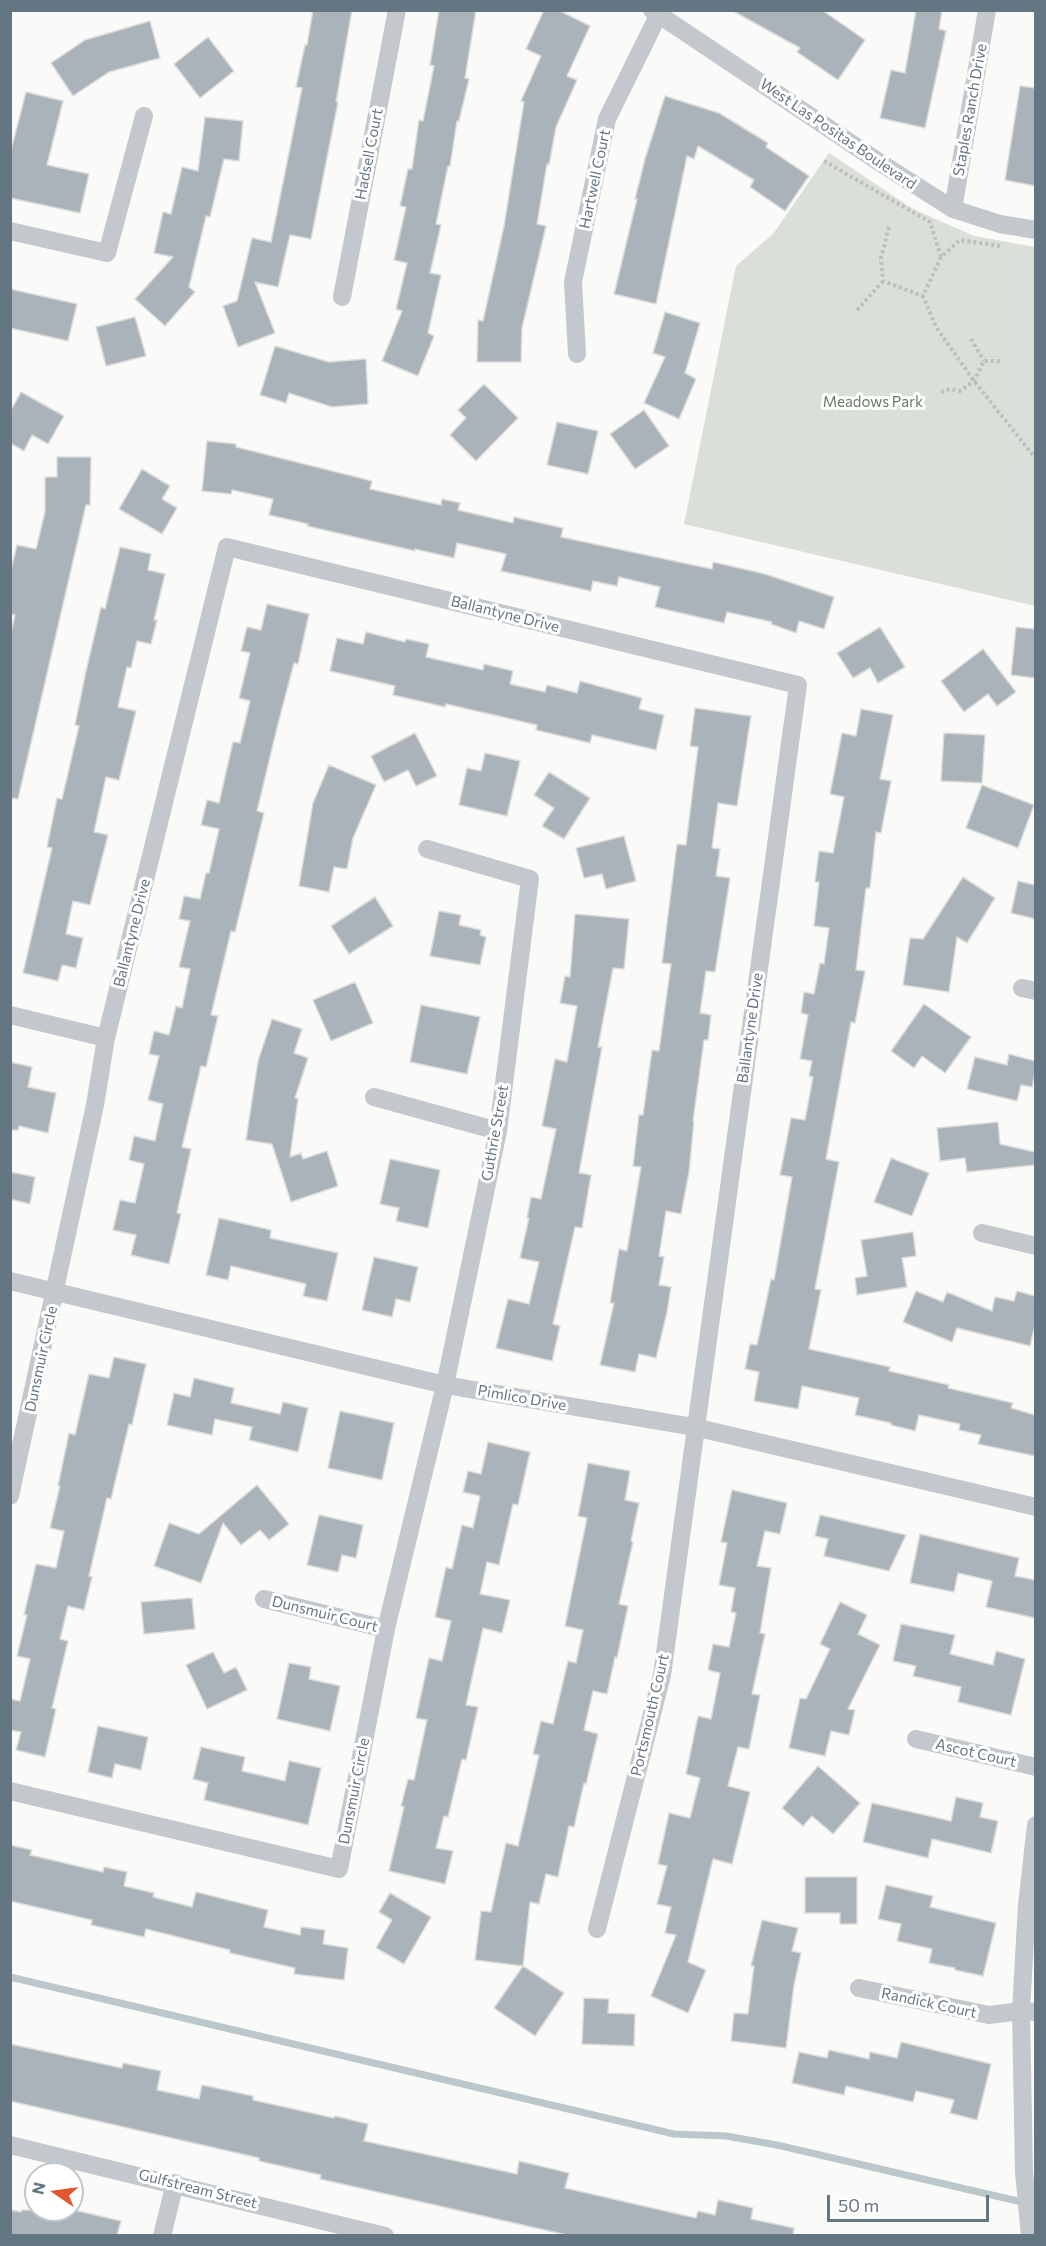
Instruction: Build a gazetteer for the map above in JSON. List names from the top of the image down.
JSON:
{
  "streets": {
    "street": [
      "Staples Ranch Drive",
      "West Las Positas Boulevard",
      "Hadsell Court",
      "Hartwell Court",
      "Ballantyne Drive",
      "Guthrie Street",
      "Dunsmuir Circle",
      "Pimlico Drive",
      "Dunsmuir Court",
      "Portsmouth Court",
      "Ascot Court",
      "Randick Court",
      "Gulfstream Street"
    ]
  },
  "crossings": [
    ["Staples Ranch Drive", "West Las Positas Boulevard"],
    ["West Las Positas Boulevard", "Hartwell Court"],
    ["Ballantyne Drive", "Dunsmuir Circle"],
    ["Ballantyne Drive", "Pimlico Drive"],
    ["Ballantyne Drive", "Portsmouth Court"],
    ["Guthrie Street", "Dunsmuir Circle"],
    ["Guthrie Street", "Pimlico Drive"],
    ["Dunsmuir Circle", "Pimlico Drive"],
    ["Dunsmuir Circle", "Dunsmuir Court"],
    ["Pimlico Drive", "Portsmouth Court"]
  ],
  "parks": ["Meadows Park"],
  "scale_bar": "50 m",
  "north": "left"
}
